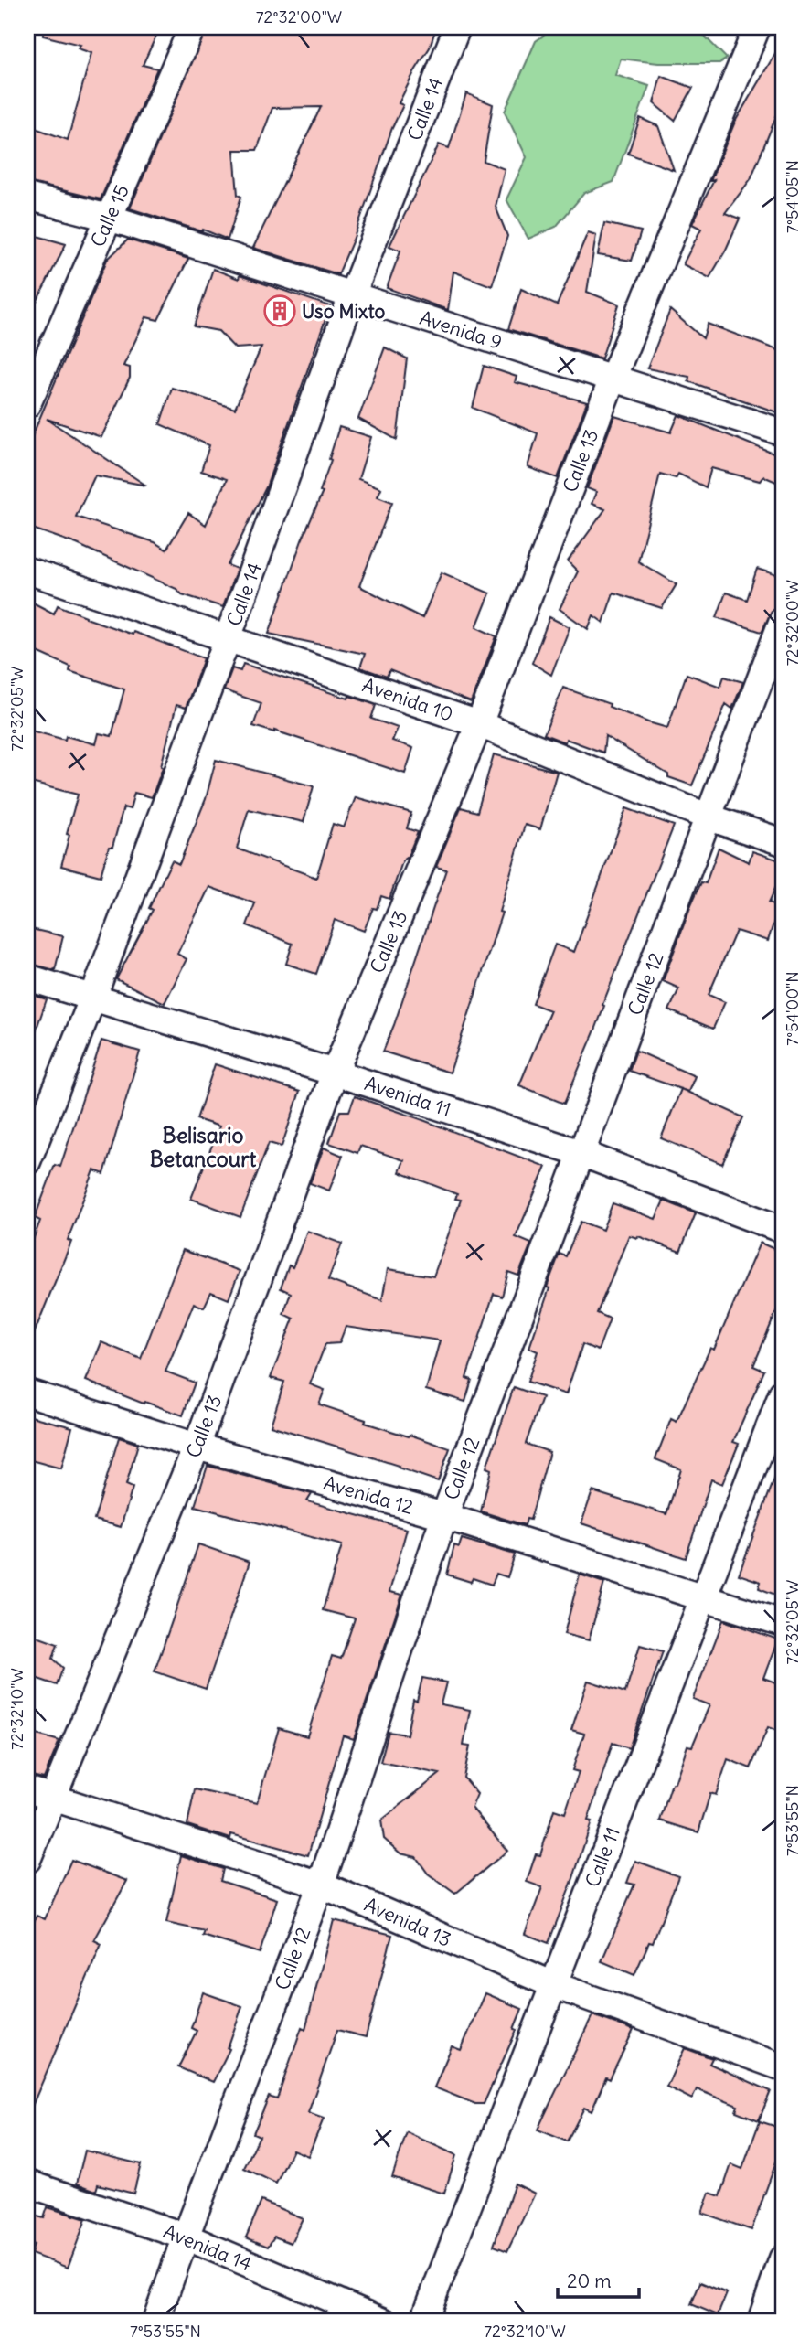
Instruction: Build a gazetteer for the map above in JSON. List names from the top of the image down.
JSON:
{
  "streets": {
    "street": [
      "Calle 14",
      "Calle 15",
      "Avenida 9",
      "Calle 13",
      "Avenida 10",
      "Calle 12",
      "Avenida 11",
      "Avenida 12",
      "Calle 11",
      "Avenida 13",
      "Avenida 14"
    ]
  },
  "crossings": [
    ["Calle 14", "Avenida 9"],
    ["Calle 14", "Avenida 10"],
    ["Calle 14", "Avenida 11"],
    ["Calle 15", "Avenida 9"],
    ["Avenida 9", "Calle 13"],
    ["Calle 13", "Avenida 10"],
    ["Calle 13", "Avenida 11"],
    ["Calle 13", "Avenida 12"],
    ["Calle 13", "Avenida 13"],
    ["Avenida 10", "Calle 12"],
    ["Calle 12", "Avenida 11"],
    ["Calle 12", "Avenida 12"],
    ["Calle 12", "Avenida 13"],
    ["Calle 12", "Avenida 14"],
    ["Avenida 12", "Calle 11"],
    ["Calle 11", "Avenida 13"]
  ],
  "districts": ["Belisario Betancourt"],
  "places": {
    "building": ["Uso Mixto"]
  },
  "scale_bar": "20 m",
  "coordinates": [
    "72°32'00\"W",
    "7°54'05\"N",
    "72°32'05\"W",
    "7°54'00\"N",
    "72°32'10\"W",
    "7°53'55\"N"
  ]
}
